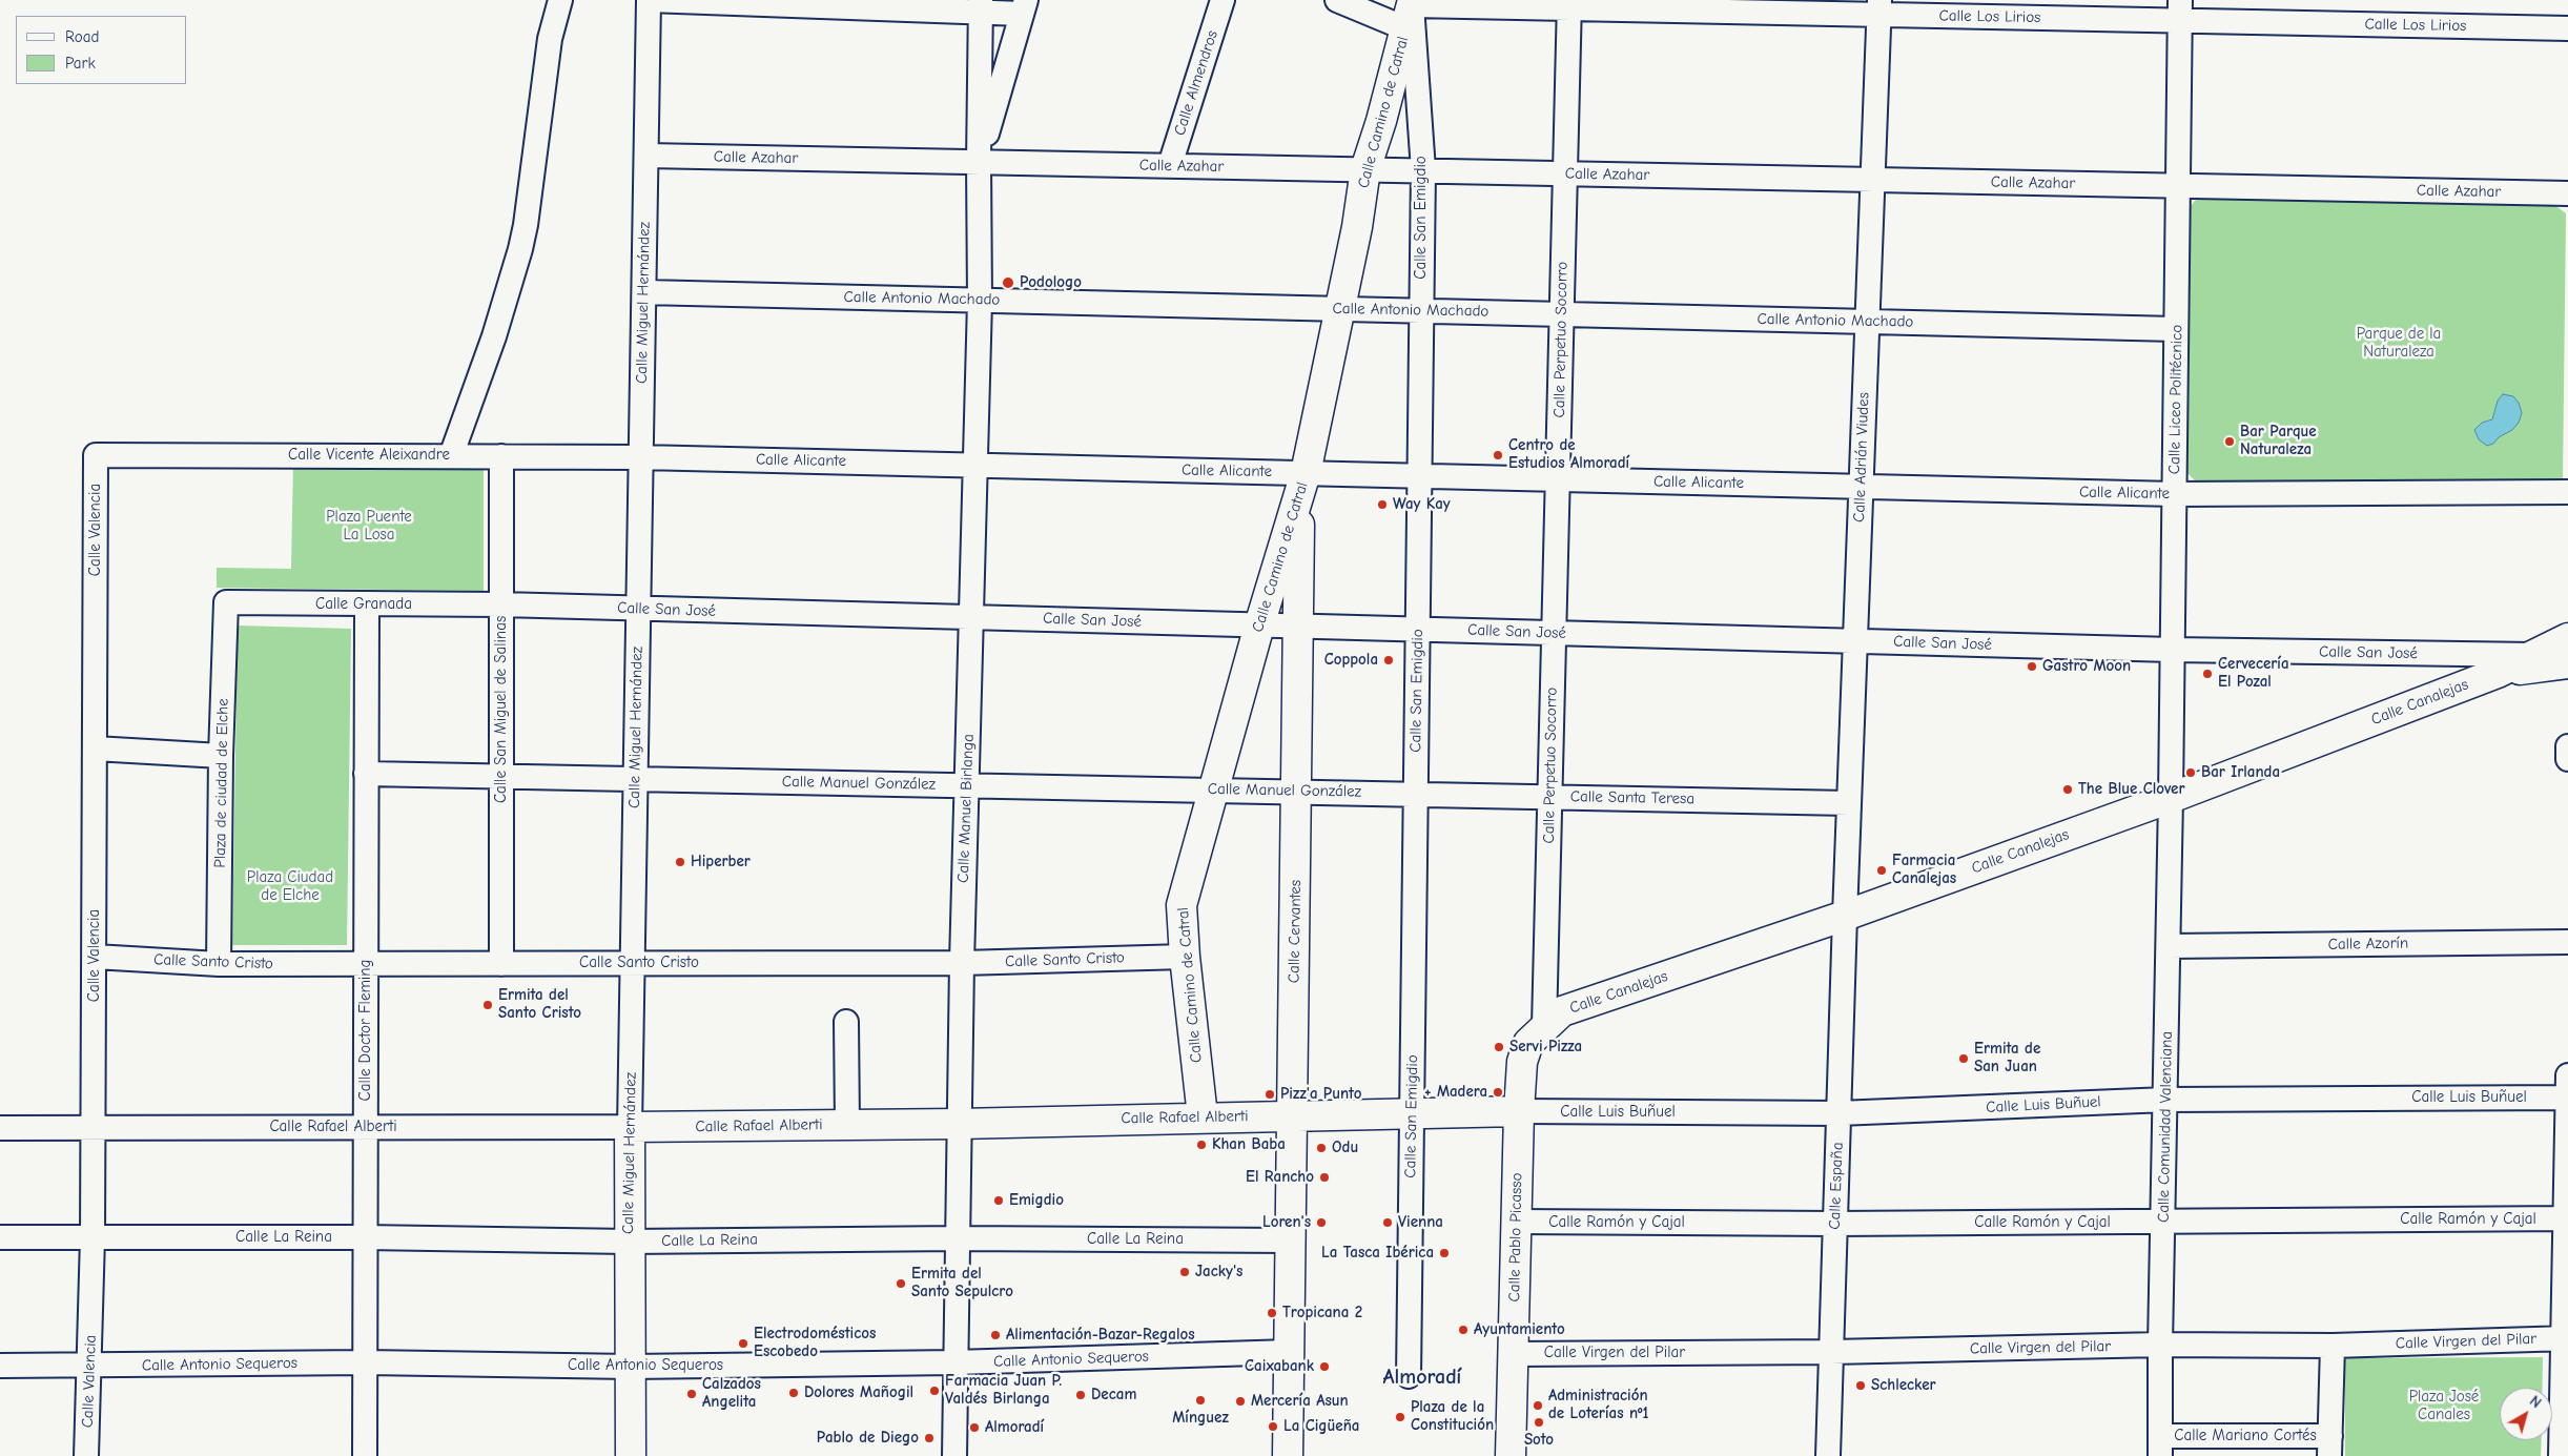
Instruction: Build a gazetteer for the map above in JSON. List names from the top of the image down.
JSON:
{
  "streets": {
    "main road": [
      "Calle Camino de Catral",
      "Calle Miguel Hernández",
      "Calle Canalejas",
      "Calle Cervantes",
      "Calle Rafael Alberti",
      "Calle Pablo Picasso"
    ],
    "street": [
      "Calle Los Lirios",
      "Calle Almendros",
      "Calle Azahar",
      "Calle San Emigdio",
      "Calle Antonio Machado",
      "Calle Perpetuo Socorro",
      "Calle Liceo Politécnico",
      "Calle Vicente Aleixandre",
      "Calle Adrián Viudes",
      "Calle Alicante",
      "Calle Valencia",
      "Calle Granada",
      "Calle San José",
      "Calle San Miguel de Salinas",
      "Plaza de ciudad de Elche",
      "Calle Manuel González",
      "Calle Santa Teresa",
      "Calle Manuel Birlanga",
      "Calle Azorín",
      "Calle Santo Cristo",
      "Calle Doctor Fleming",
      "Calle Luis Buñuel",
      "Calle Comunidad Valenciana",
      "Calle España",
      "Calle Ramón y Cajal",
      "Calle La Reina",
      "Calle Virgen del Pilar",
      "Calle Antonio Sequeros",
      "Calle Mariano Cortés"
    ]
  },
  "crossings": [
    ["Calle Los Lirios", "Calle Camino de Catral"],
    ["Calle Los Lirios", "Calle San Emigdio"],
    ["Calle Los Lirios", "Calle Perpetuo Socorro"],
    ["Calle Los Lirios", "Calle Liceo Politécnico"],
    ["Calle Los Lirios", "Calle Adrián Viudes"],
    ["Calle Almendros", "Calle Azahar"],
    ["Calle Camino de Catral", "Calle Azahar"],
    ["Calle Camino de Catral", "Calle San Emigdio"],
    ["Calle Camino de Catral", "Calle Antonio Machado"],
    ["Calle Camino de Catral", "Calle Alicante"],
    ["Calle Camino de Catral", "Calle San José"],
    ["Calle Camino de Catral", "Calle Manuel González"],
    ["Calle Camino de Catral", "Calle Cervantes"],
    ["Calle Camino de Catral", "Calle Santo Cristo"],
    ["Calle Camino de Catral", "Calle Rafael Alberti"],
    ["Calle Azahar", "Calle San Emigdio"],
    ["Calle Azahar", "Calle Miguel Hernández"],
    ["Calle Azahar", "Calle Perpetuo Socorro"],
    ["Calle Azahar", "Calle Liceo Politécnico"],
    ["Calle Azahar", "Calle Adrián Viudes"],
    ["Calle Azahar", "Calle Manuel Birlanga"],
    ["Calle San Emigdio", "Calle Antonio Machado"],
    ["Calle San Emigdio", "Calle Alicante"],
    ["Calle San Emigdio", "Calle San José"],
    ["Calle San Emigdio", "Calle Manuel González"],
    ["Calle San Emigdio", "Calle Santa Teresa"],
    ["Calle San Emigdio", "Calle Rafael Alberti"],
    ["Calle Antonio Machado", "Calle Miguel Hernández"],
    ["Calle Antonio Machado", "Calle Perpetuo Socorro"],
    ["Calle Antonio Machado", "Calle Liceo Politécnico"],
    ["Calle Antonio Machado", "Calle Adrián Viudes"],
    ["Calle Antonio Machado", "Calle Manuel Birlanga"],
    ["Calle Miguel Hernández", "Calle Vicente Aleixandre"],
    ["Calle Miguel Hernández", "Calle Alicante"],
    ["Calle Miguel Hernández", "Calle San José"],
    ["Calle Miguel Hernández", "Calle Manuel González"],
    ["Calle Miguel Hernández", "Calle Santo Cristo"],
    ["Calle Miguel Hernández", "Calle Rafael Alberti"],
    ["Calle Miguel Hernández", "Calle La Reina"],
    ["Calle Miguel Hernández", "Calle Antonio Sequeros"],
    ["Calle Perpetuo Socorro", "Calle Alicante"],
    ["Calle Perpetuo Socorro", "Calle San José"],
    ["Calle Perpetuo Socorro", "Calle Canalejas"],
    ["Calle Perpetuo Socorro", "Calle Santa Teresa"],
    ["Calle Perpetuo Socorro", "Calle Pablo Picasso"],
    ["Calle Liceo Politécnico", "Calle Alicante"],
    ["Calle Liceo Politécnico", "Calle San José"],
    ["Calle Liceo Politécnico", "Calle Canalejas"],
    ["Calle Liceo Politécnico", "Calle Comunidad Valenciana"],
    ["Calle Vicente Aleixandre", "Calle Alicante"],
    ["Calle Vicente Aleixandre", "Calle Valencia"],
    ["Calle Vicente Aleixandre", "Calle San Miguel de Salinas"],
    ["Calle Adrián Viudes", "Calle Alicante"],
    ["Calle Adrián Viudes", "Calle San José"],
    ["Calle Adrián Viudes", "Calle Canalejas"],
    ["Calle Adrián Viudes", "Calle Santa Teresa"],
    ["Calle Adrián Viudes", "Calle España"],
    ["Calle Alicante", "Calle Manuel Birlanga"],
    ["Calle Alicante", "Calle Cervantes"],
    ["Calle Valencia", "Calle Santo Cristo"],
    ["Calle Valencia", "Calle Rafael Alberti"],
    ["Calle Valencia", "Calle La Reina"],
    ["Calle Valencia", "Calle Antonio Sequeros"],
    ["Calle Granada", "Calle San José"],
    ["Calle Granada", "Calle San Miguel de Salinas"],
    ["Calle Granada", "Plaza de ciudad de Elche"],
    ["Calle Granada", "Calle Doctor Fleming"],
    ["Calle San José", "Calle Canalejas"],
    ["Calle San José", "Calle San Miguel de Salinas"],
    ["Calle San José", "Calle Manuel Birlanga"],
    ["Calle San José", "Calle Cervantes"],
    ["Calle Canalejas", "Calle Comunidad Valenciana"],
    ["Calle Canalejas", "Calle España"],
    ["Calle Canalejas", "Calle Pablo Picasso"],
    ["Calle San Miguel de Salinas", "Calle Manuel González"],
    ["Calle San Miguel de Salinas", "Calle Santo Cristo"],
    ["Plaza de ciudad de Elche", "Calle Santo Cristo"],
    ["Calle Manuel González", "Calle Santa Teresa"],
    ["Calle Manuel González", "Calle Manuel Birlanga"],
    ["Calle Manuel González", "Calle Cervantes"],
    ["Calle Manuel González", "Calle Doctor Fleming"],
    ["Calle Manuel Birlanga", "Calle Santo Cristo"],
    ["Calle Manuel Birlanga", "Calle Rafael Alberti"],
    ["Calle Manuel Birlanga", "Calle La Reina"],
    ["Calle Manuel Birlanga", "Calle Antonio Sequeros"],
    ["Calle Cervantes", "Calle Rafael Alberti"],
    ["Calle Cervantes", "Calle La Reina"],
    ["Calle Cervantes", "Calle Antonio Sequeros"],
    ["Calle Azorín", "Calle Comunidad Valenciana"],
    ["Calle Santo Cristo", "Calle Doctor Fleming"],
    ["Calle Doctor Fleming", "Calle Rafael Alberti"],
    ["Calle Doctor Fleming", "Calle La Reina"],
    ["Calle Doctor Fleming", "Calle Antonio Sequeros"],
    ["Calle Luis Buñuel", "Calle Rafael Alberti"],
    ["Calle Luis Buñuel", "Calle Comunidad Valenciana"],
    ["Calle Luis Buñuel", "Calle España"],
    ["Calle Luis Buñuel", "Calle Pablo Picasso"],
    ["Calle Rafael Alberti", "Calle Pablo Picasso"],
    ["Calle Comunidad Valenciana", "Calle Ramón y Cajal"],
    ["Calle Comunidad Valenciana", "Calle Virgen del Pilar"],
    ["Calle Comunidad Valenciana", "Calle Mariano Cortés"],
    ["Calle España", "Calle Ramón y Cajal"],
    ["Calle España", "Calle Virgen del Pilar"],
    ["Calle Ramón y Cajal", "Calle Pablo Picasso"],
    ["Calle Pablo Picasso", "Calle Virgen del Pilar"]
  ],
  "districts": ["Almoradí"],
  "parks": [
    "Parque de la Naturaleza",
    "Plaza Puente La Losa",
    "Plaza Ciudad de Elche",
    "Plaza José Canales"
  ],
  "places": [
    "Podologo",
    "Bar Parque Naturaleza",
    "Centro de Estudios Almoradí",
    "Way Kay",
    "Coppola",
    "Gastro Moon",
    "Cervecería El Pozal",
    "Bar Irlanda",
    "The Blue Clover",
    "Hiperber",
    "Farmacia Canalejas",
    "Ermita del Santo Cristo",
    "Servi Pizza",
    "Ermita de San Juan",
    "+ Madera",
    "Pizz'a Punto",
    "Khan Baba",
    "Odu",
    "El Rancho",
    "Emigdio",
    "Loren's",
    "Vienna",
    "La Tasca Ibérica",
    "Jacky's",
    "Ermita del Santo Sepulcro",
    "Tropicana 2",
    "Ayuntamiento",
    "Alimentación-Bazar-Regalos",
    "Electrodomésticos Escobedo",
    "Caixabank",
    "Schlecker",
    "Farmacia Juan P. Valdés Birlanga",
    "Dolores Mañogil",
    "Calzados Angelita",
    "Decam",
    "Mínguez",
    "Mercería Asun",
    "Administración de Loterías nº1",
    "Plaza de la Constitución",
    "Soto",
    "La Cigüeña",
    "Almoradí",
    "Pablo de Diego"
  ],
  "legend": ["Road", "Park"],
  "north": "top right"
}
